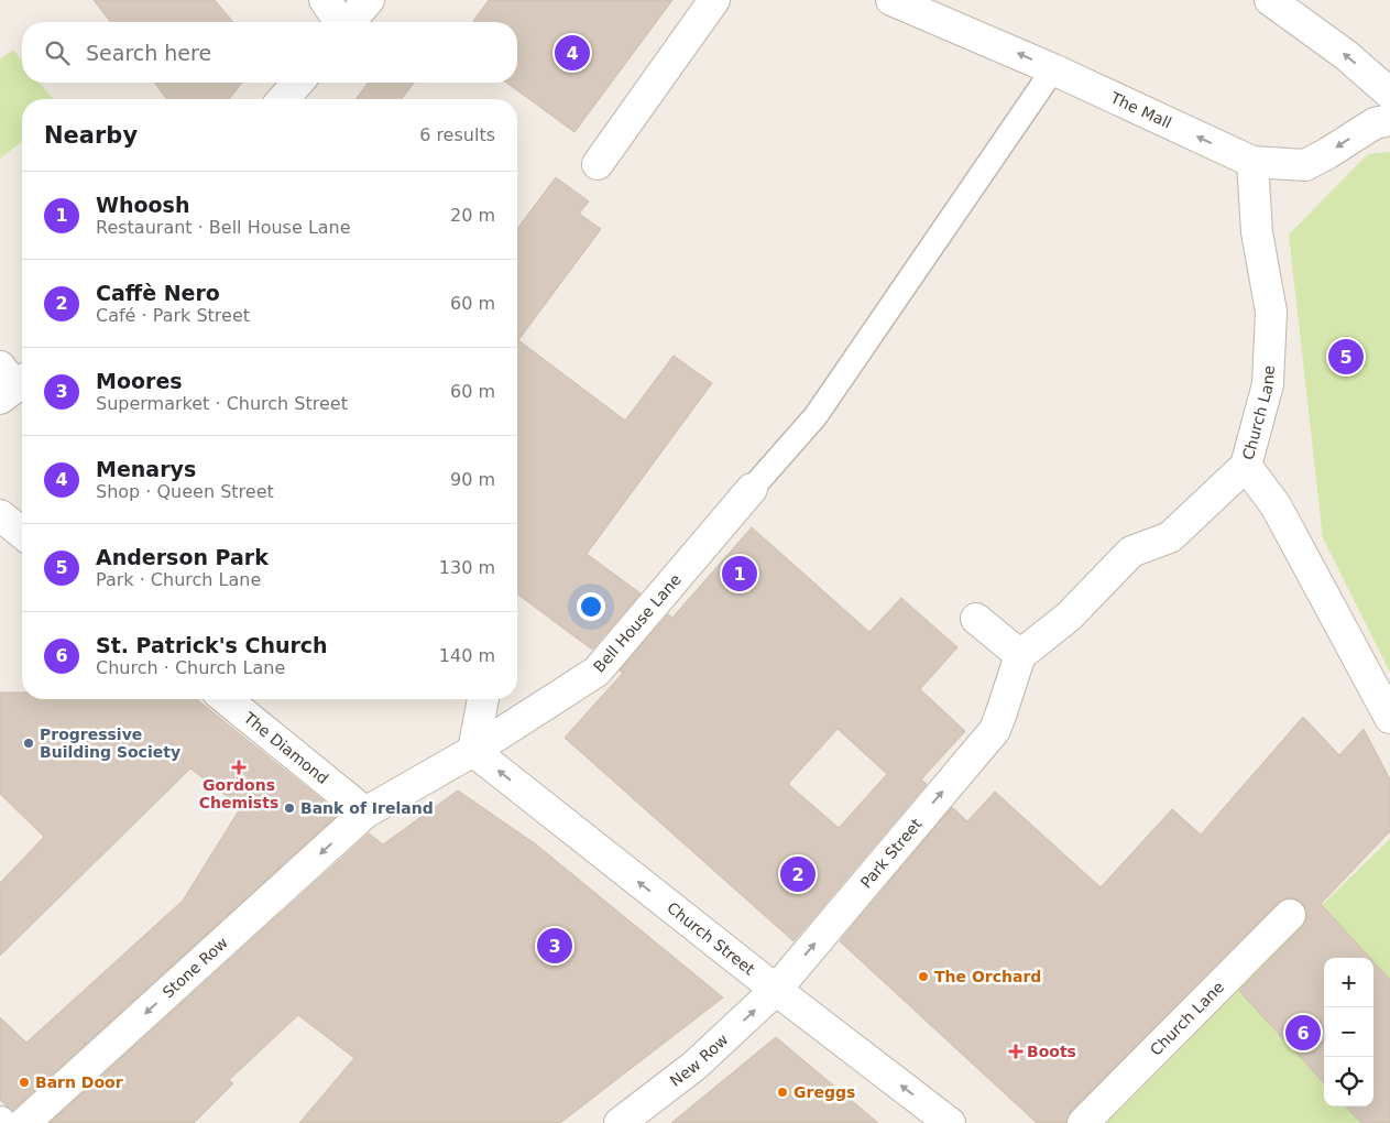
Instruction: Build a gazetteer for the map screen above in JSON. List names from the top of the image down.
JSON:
{
  "streets": {
    "street": [
      "The Mall",
      "Church Lane",
      "Bell House Lane",
      "The Diamond",
      "Park Street",
      "Church Street",
      "Stone Row",
      "New Row"
    ]
  },
  "crossings": [
    ["The Mall", "Church Lane"],
    ["Church Lane", "Park Street"],
    ["Bell House Lane", "Church Street"],
    ["The Diamond", "Stone Row"],
    ["Park Street", "Church Street"],
    ["Park Street", "New Row"],
    ["Church Street", "New Row"]
  ],
  "one_way": [
    "The Mall",
    "Park Street",
    "Church Street",
    "Stone Row",
    "New Row"
  ],
  "places": {
    "other": [
      "Progressive Building Society",
      "Bank of Ireland",
      "The Orchard",
      "Barn Door",
      "Greggs"
    ],
    "health": ["Gordons Chemists", "Boots"]
  },
  "page": {
    "search": "Search here",
    "pins": [
      "4",
      "5",
      "1",
      "2",
      "3",
      "6"
    ],
    "heading": ["Nearby", "6 results"],
    "list": [
      {
        "mark": "1",
        "name": "Whoosh",
        "note": "Restaurant · Bell House Lane",
        "value": "20 m"
      },
      {
        "mark": "2",
        "name": "Caffè Nero",
        "note": "Café · Park Street",
        "value": "60 m"
      },
      {
        "mark": "3",
        "name": "Moores",
        "note": "Supermarket · Church Street",
        "value": "60 m"
      },
      {
        "mark": "4",
        "name": "Menarys",
        "note": "Shop · Queen Street",
        "value": "90 m"
      },
      {
        "mark": "5",
        "name": "Anderson Park",
        "note": "Park · Church Lane",
        "value": "130 m"
      },
      {
        "mark": "6",
        "name": "St. Patrick's Church",
        "note": "Church · Church Lane",
        "value": "140 m"
      }
    ],
    "map_buttons": ["+", "−"]
  }
}
